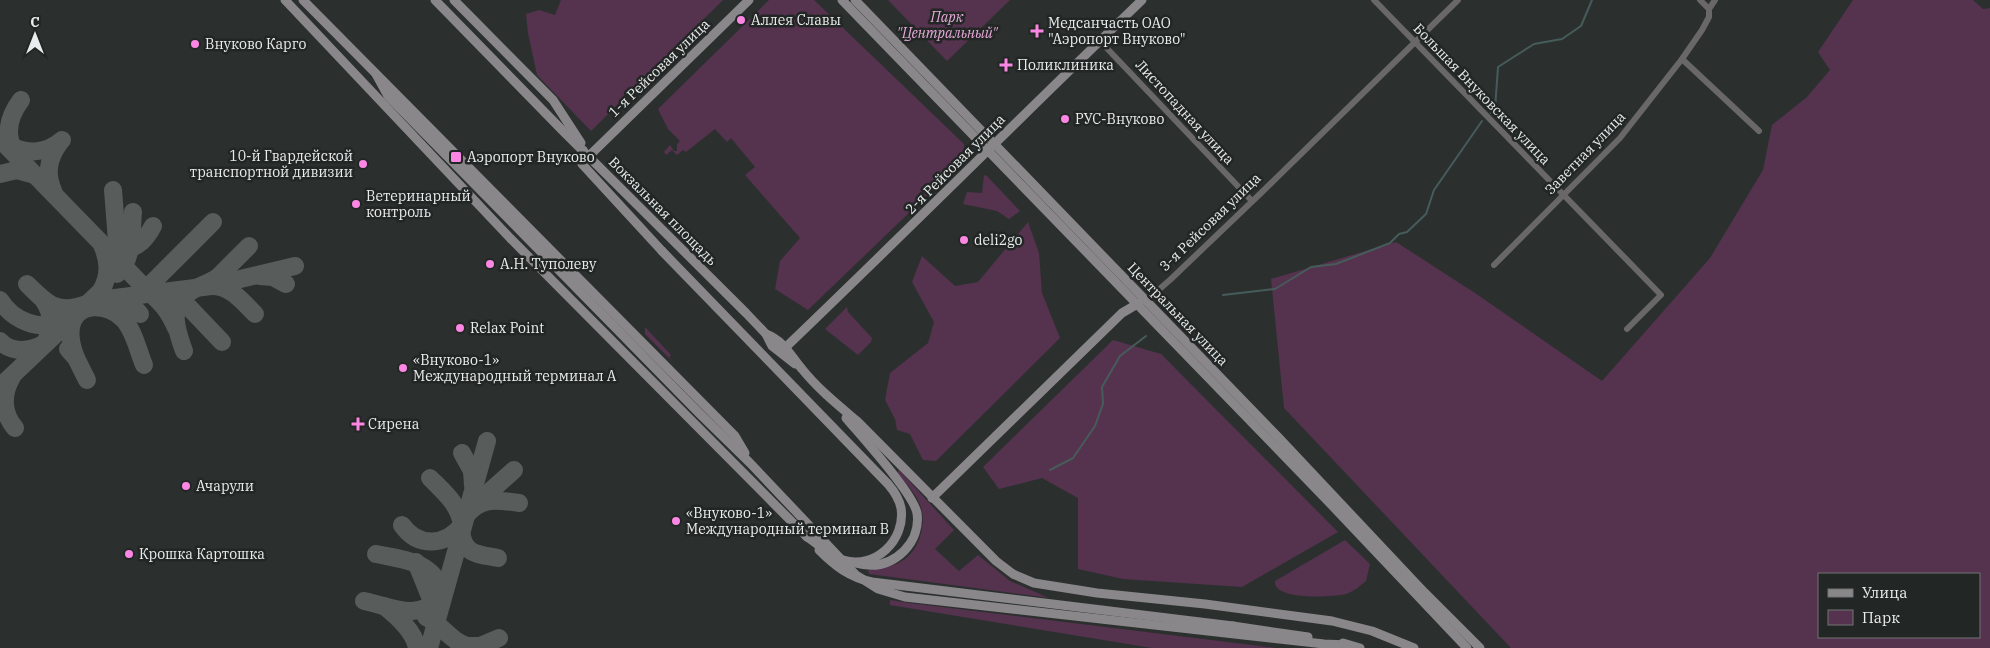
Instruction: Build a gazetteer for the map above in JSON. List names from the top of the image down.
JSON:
{
  "streets": {
    "main road": [
      "1-я Рейсовая улица",
      "2-я Рейсовая улица",
      "Вокзальная площадь",
      "3-я Рейсовая улица",
      "Центральная улица"
    ],
    "street": ["Большая Внуковская улица", "Листопадная улица", "Заветная улица"]
  },
  "crossings": [
    ["1-я Рейсовая улица", "Вокзальная площадь"],
    ["Большая Внуковская улица", "Заветная улица"],
    ["Большая Внуковская улица", "3-я Рейсовая улица"],
    ["Листопадная улица", "2-я Рейсовая улица"],
    ["Листопадная улица", "3-я Рейсовая улица"],
    ["2-я Рейсовая улица", "Вокзальная площадь"],
    ["2-я Рейсовая улица", "Центральная улица"],
    ["Вокзальная площадь", "3-я Рейсовая улица"],
    ["3-я Рейсовая улица", "Центральная улица"]
  ],
  "parks": ["Парк \"Центральный\""],
  "places": {
    "other": [
      "Аллея Славы",
      "Внуково Карго",
      "РУС-Внуково",
      "10-й Гвардейской транспортной дивизии",
      "Ветеринарный контроль",
      "deli2go",
      "А.Н. Туполеву",
      "Relax Point",
      "«Внуково-1» Международный терминал А",
      "Ачарули",
      "«Внуково-1» Международный терминал B",
      "Крошка Картошка"
    ],
    "health": ["Медсанчасть ОАО \"Аэропорт Внуково\"", "Поликлиника", "Сирена"],
    "transit": ["Аэропорт Внуково"]
  },
  "legend": ["Улица", "Парк"],
  "north": "top"
}
